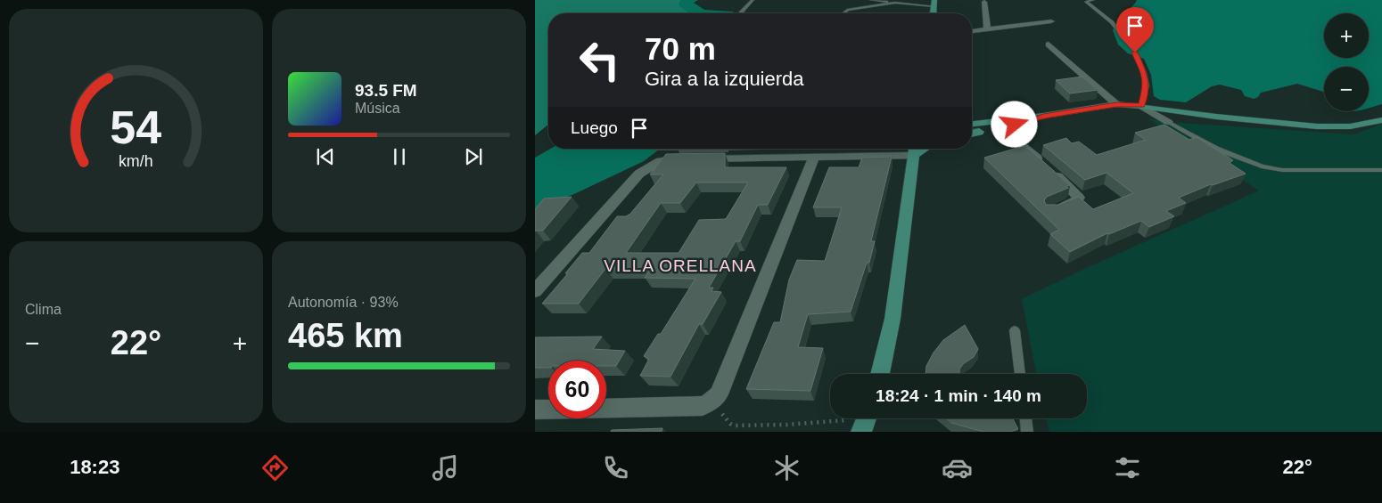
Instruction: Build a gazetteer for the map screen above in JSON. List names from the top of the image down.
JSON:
{
  "districts": ["VILLA ORELLANA"],
  "page": {
    "map_buttons": ["+", "−"],
    "turn": ["70 m", "Gira a la izquierda"],
    "song": ["93.5 FM", "Música"],
    "then": "Luego",
    "tile": [
      "Clima",
      ["Autonomía · 93%", "465 km"]
    ],
    "heat": ["−", "22°", "+"],
    "limit": "60",
    "trip": "18:24 · 1 min · 140 m",
    "tabs": ["18:23", "22°"],
    "gauge": ["54", "km/h"]
  }
}
